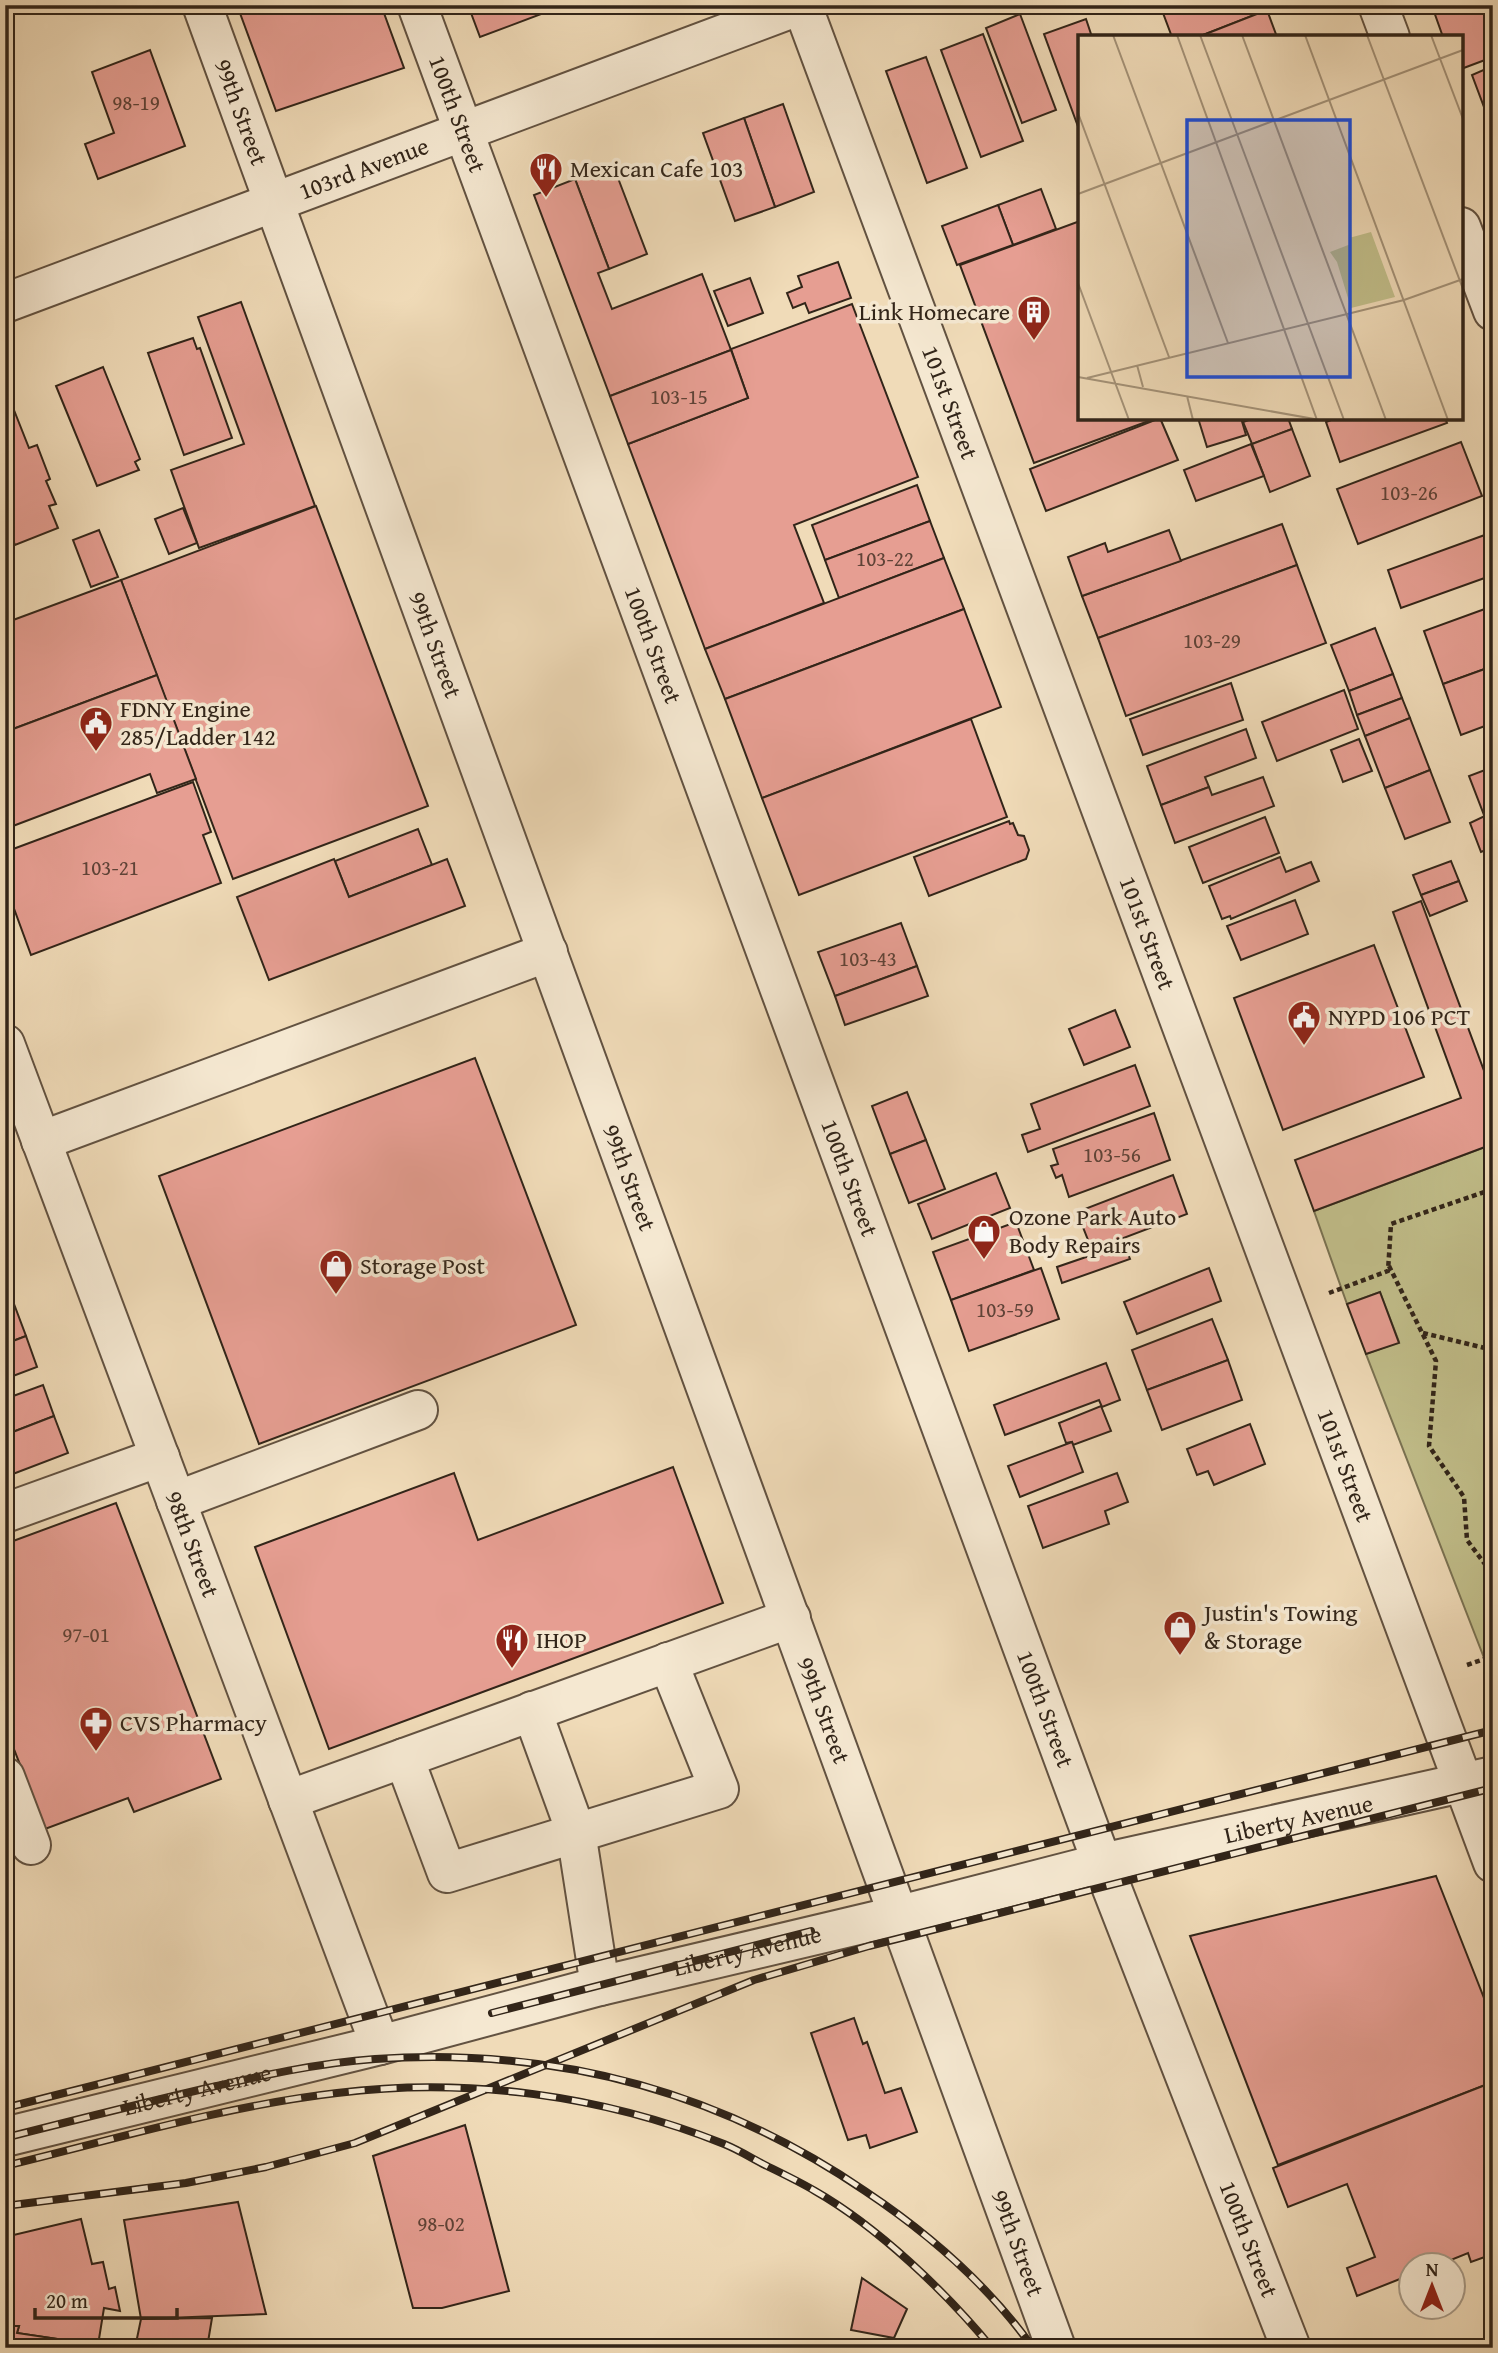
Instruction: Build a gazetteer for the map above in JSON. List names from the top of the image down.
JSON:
{
  "streets": {
    "street": [
      "99th Street",
      "100th Street",
      "103rd Avenue",
      "101st Street",
      "98th Street",
      "Liberty Avenue"
    ]
  },
  "crossings": [
    ["99th Street", "103rd Avenue"],
    ["99th Street", "Liberty Avenue"],
    ["100th Street", "103rd Avenue"],
    ["100th Street", "Liberty Avenue"],
    ["103rd Avenue", "101st Street"],
    ["101st Street", "Liberty Avenue"],
    ["98th Street", "Liberty Avenue"]
  ],
  "places": {
    "restaurant": ["Mexican Cafe 103", "IHOP"],
    "building": ["Link Homecare"],
    "public building": ["FDNY Engine 285/Ladder 142", "NYPD 106 PCT"],
    "shop": ["Ozone Park Auto Body Repairs", "Storage Post", "Justin's Towing & Storage"],
    "pharmacy": ["CVS Pharmacy"]
  },
  "house_numbers": [
    "98-19",
    "103-15",
    "103-26",
    "103-22",
    "103-29",
    "103-21",
    "103-43",
    "103-56",
    "103-59",
    "97-01",
    "98-02"
  ],
  "scale_bar": "20 m",
  "north": "top"
}
